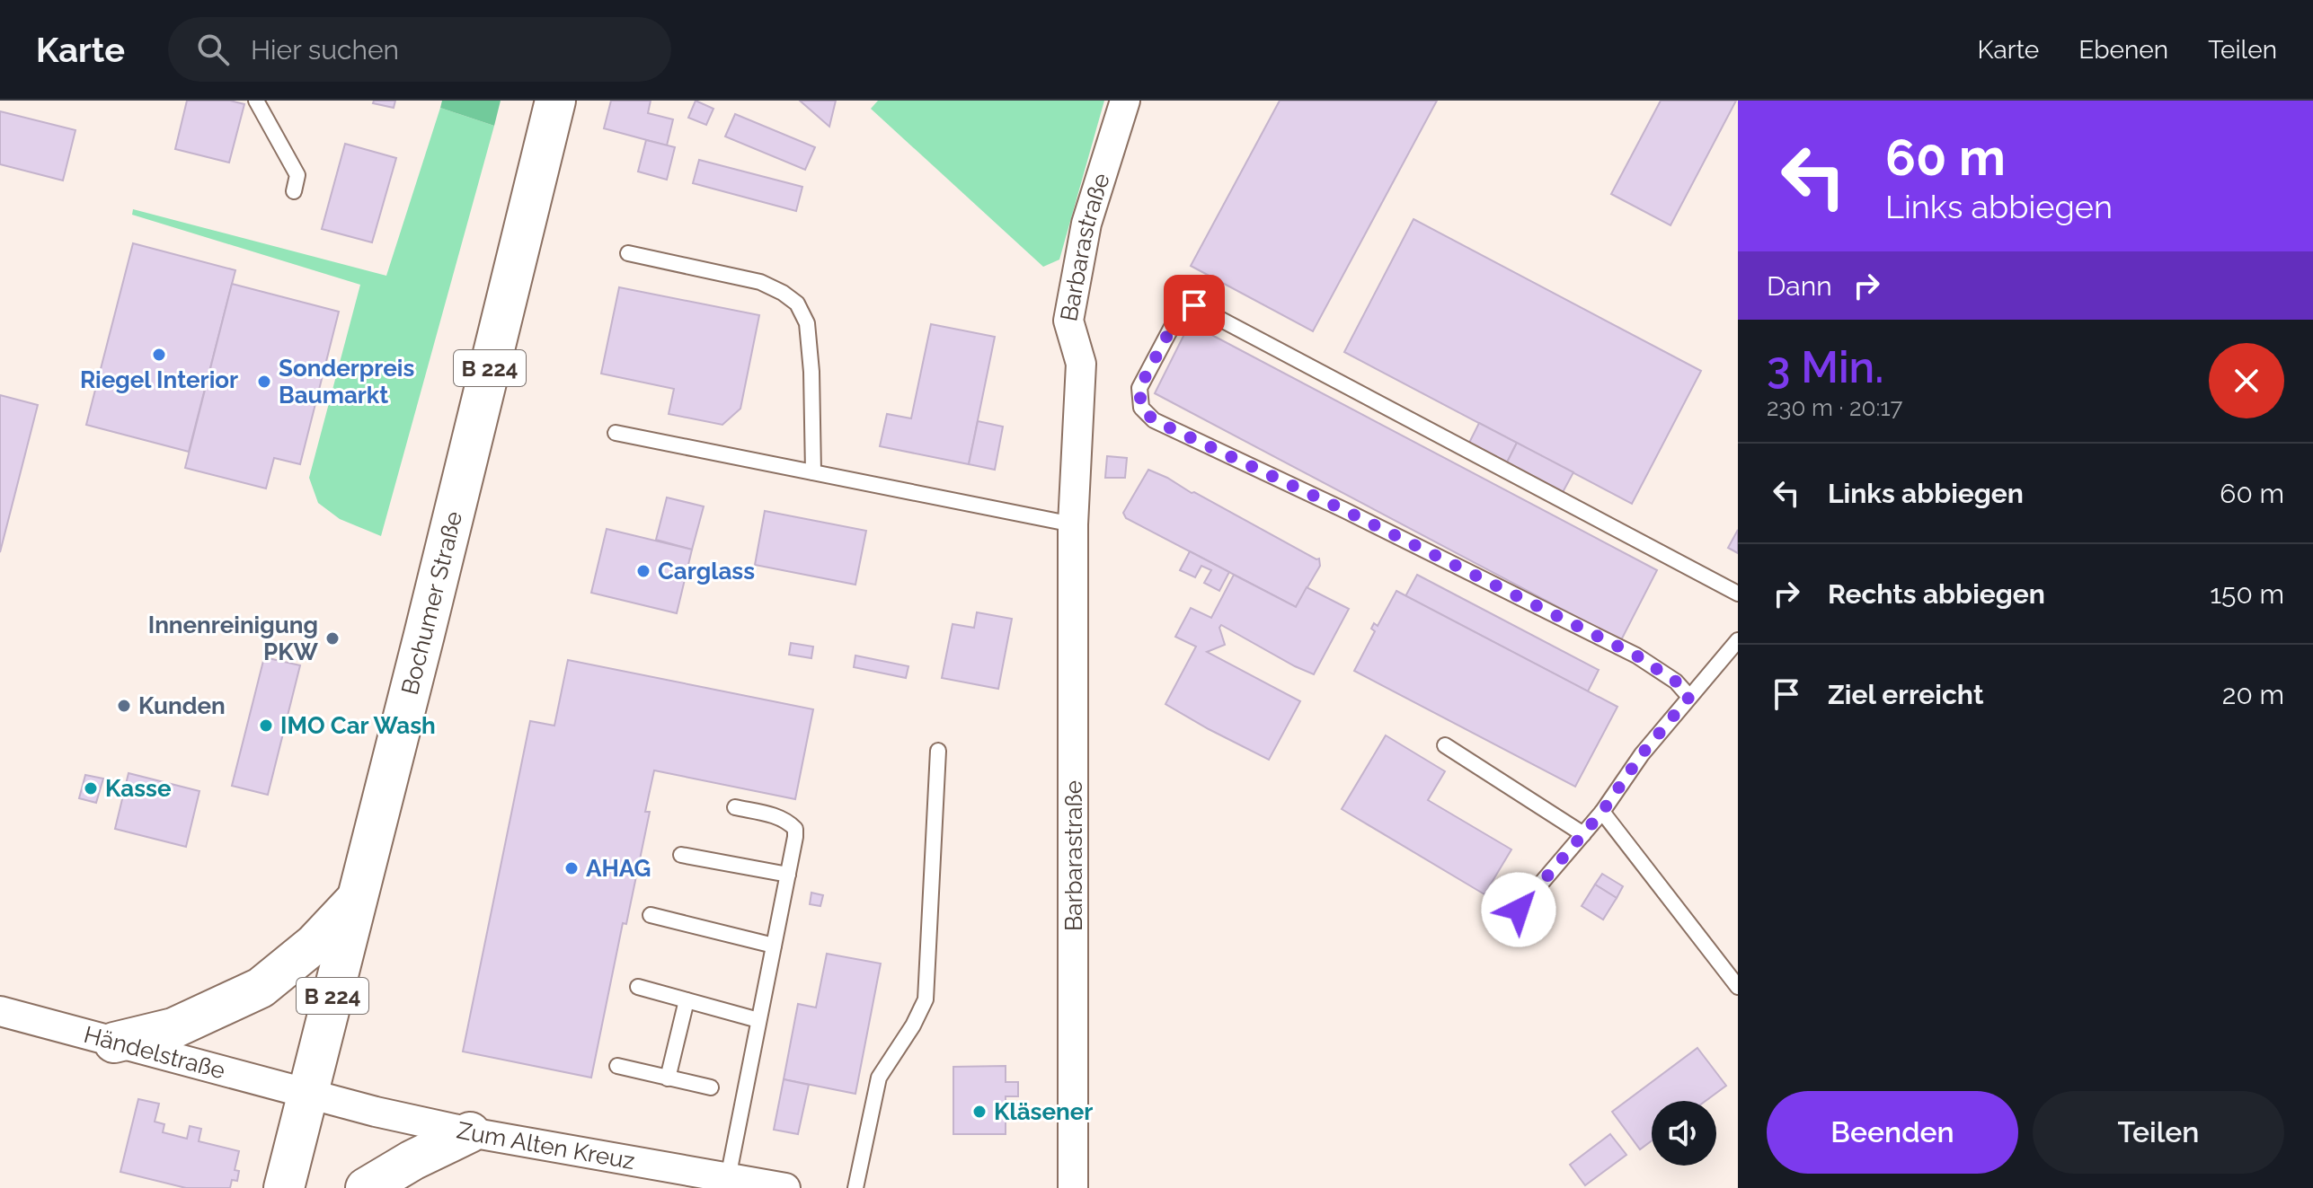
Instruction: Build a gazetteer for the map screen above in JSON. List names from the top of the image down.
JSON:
{
  "streets": {
    "main road": ["B 224", "Bochumer Straße"],
    "street": ["Barbarastraße", "Händelstraße", "Zum Alten Kreuz"]
  },
  "crossings": [
    ["Bochumer Straße", "Händelstraße"],
    ["Bochumer Straße", "Zum Alten Kreuz"],
    ["Händelstraße", "Zum Alten Kreuz"]
  ],
  "places": [
    "Riegel Interior",
    "Sonderpreis Baumarkt",
    "Carglass",
    "Innenreinigung PKW",
    "Kunden",
    "IMO Car Wash",
    "Kasse",
    "AHAG",
    "Kläsener"
  ],
  "page": {
    "header": "Karte",
    "search": "Hier suchen",
    "nav": ["Karte", "Ebenen", "Teilen"],
    "turn": ["60 m", "Links abbiegen"],
    "then": "Dann",
    "heading": ["3 Min.", "230 m · 20:17"],
    "list": [
      {
        "name": "Links abbiegen",
        "value": "60 m"
      },
      {
        "name": "Rechts abbiegen",
        "value": "150 m"
      },
      {
        "name": "Ziel erreicht",
        "value": "20 m"
      }
    ],
    "buttons": ["Beenden", "Teilen"]
  }
}
